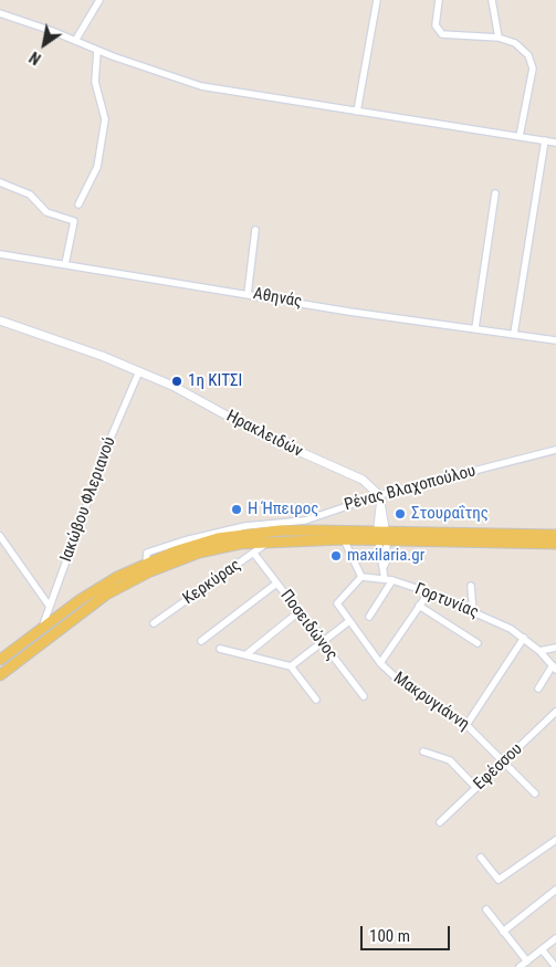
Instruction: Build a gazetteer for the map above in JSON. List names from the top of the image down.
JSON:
{
  "streets": {
    "street": [
      "Αθηνάς",
      "Ηρακλειδών",
      "Ρένας Βλαχοπούλου",
      "Ιακώβου Φλεριανού",
      "Κερκύρας",
      "Γορτυνίας",
      "Ποσειδώνος",
      "Μακρυγιάννη",
      "Εφέσσου"
    ]
  },
  "crossings": [
    ["Ηρακλειδών", "Ρένας Βλαχοπούλου"],
    ["Ηρακλειδών", "Ιακώβου Φλεριανού"],
    ["Κερκύρας", "Ποσειδώνος"],
    ["Γορτυνίας", "Μακρυγιάννη"],
    ["Μακρυγιάννη", "Εφέσσου"]
  ],
  "places": [
    "1η ΚΙΤΣΙ",
    "Η Ήπειρος",
    "Στουραΐτης",
    "maxilaria.gr"
  ],
  "scale_bar": "100 m",
  "north": "bottom left"
}
